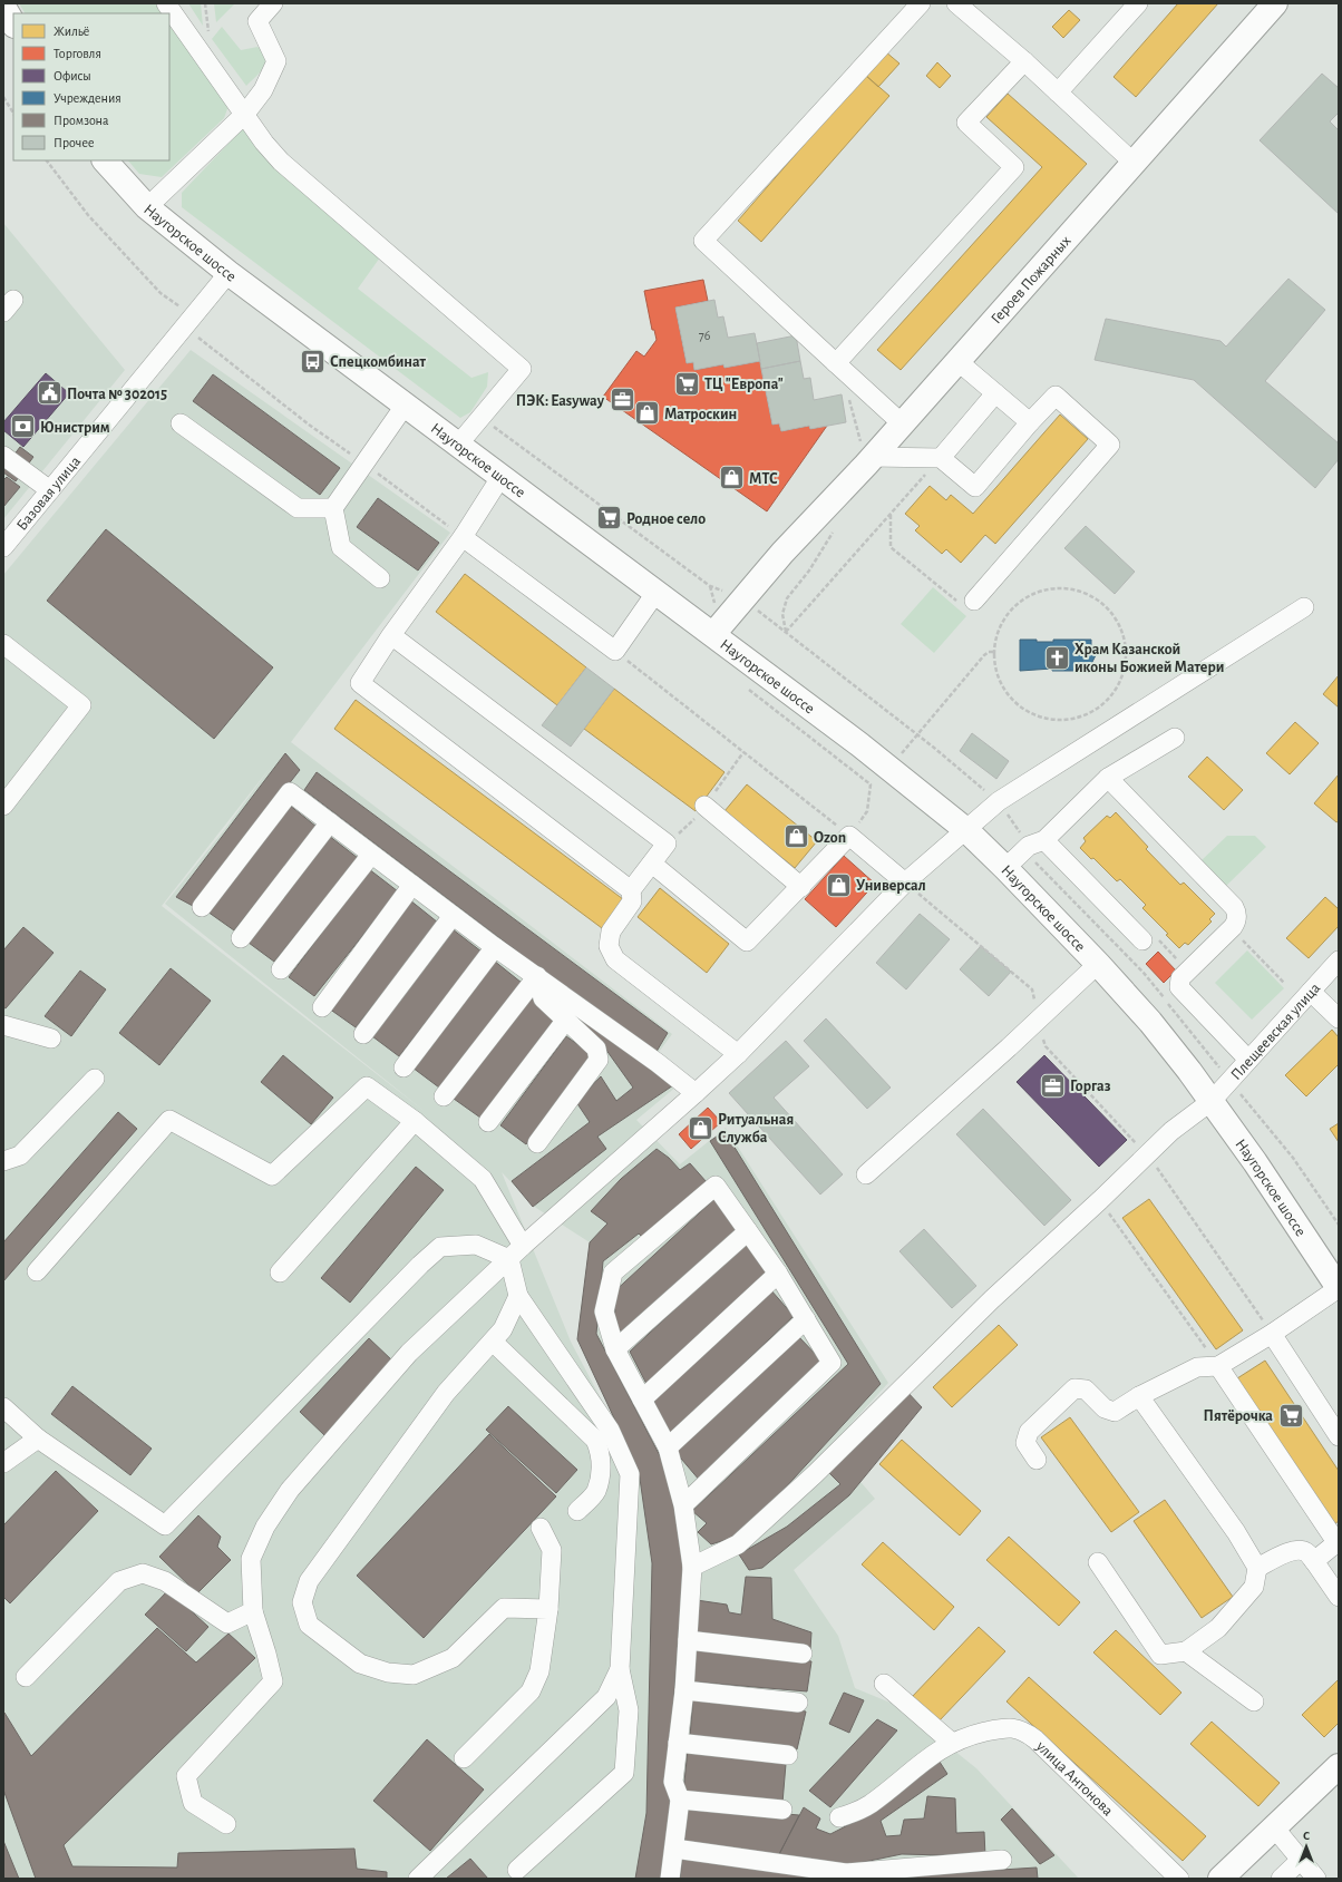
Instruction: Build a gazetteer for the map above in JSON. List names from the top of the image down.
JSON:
{
  "streets": {
    "main road": ["Наугорское шоссе", "Героев Пожарных"],
    "street": ["Базовая улица", "Плещеевская улица", "улица Антонова"]
  },
  "crossings": [
    ["Наугорское шоссе", "Героев Пожарных"],
    ["Наугорское шоссе", "Базовая улица"],
    ["Наугорское шоссе", "Плещеевская улица"]
  ],
  "places": {
    "bus stop": ["Спецкомбинат"],
    "supermarket": ["ТЦ \"Европа\"", "Родное село", "Пятёрочка"],
    "public building": ["Почта № 302015"],
    "office": ["ПЭК: Easyway", "Горгаз"],
    "shop": [
      "Матроскин",
      "МТС",
      "Ozon",
      "Универсал",
      "Ритуальная Служба"
    ],
    "bank": ["Юнистрим"],
    "church": ["Храм Казанской иконы Божией Матери"]
  },
  "house_numbers": ["76"],
  "legend": [
    "Жильё",
    "Торговля",
    "Офисы",
    "Учреждения",
    "Промзона",
    "Прочее"
  ],
  "north": "top"
}
